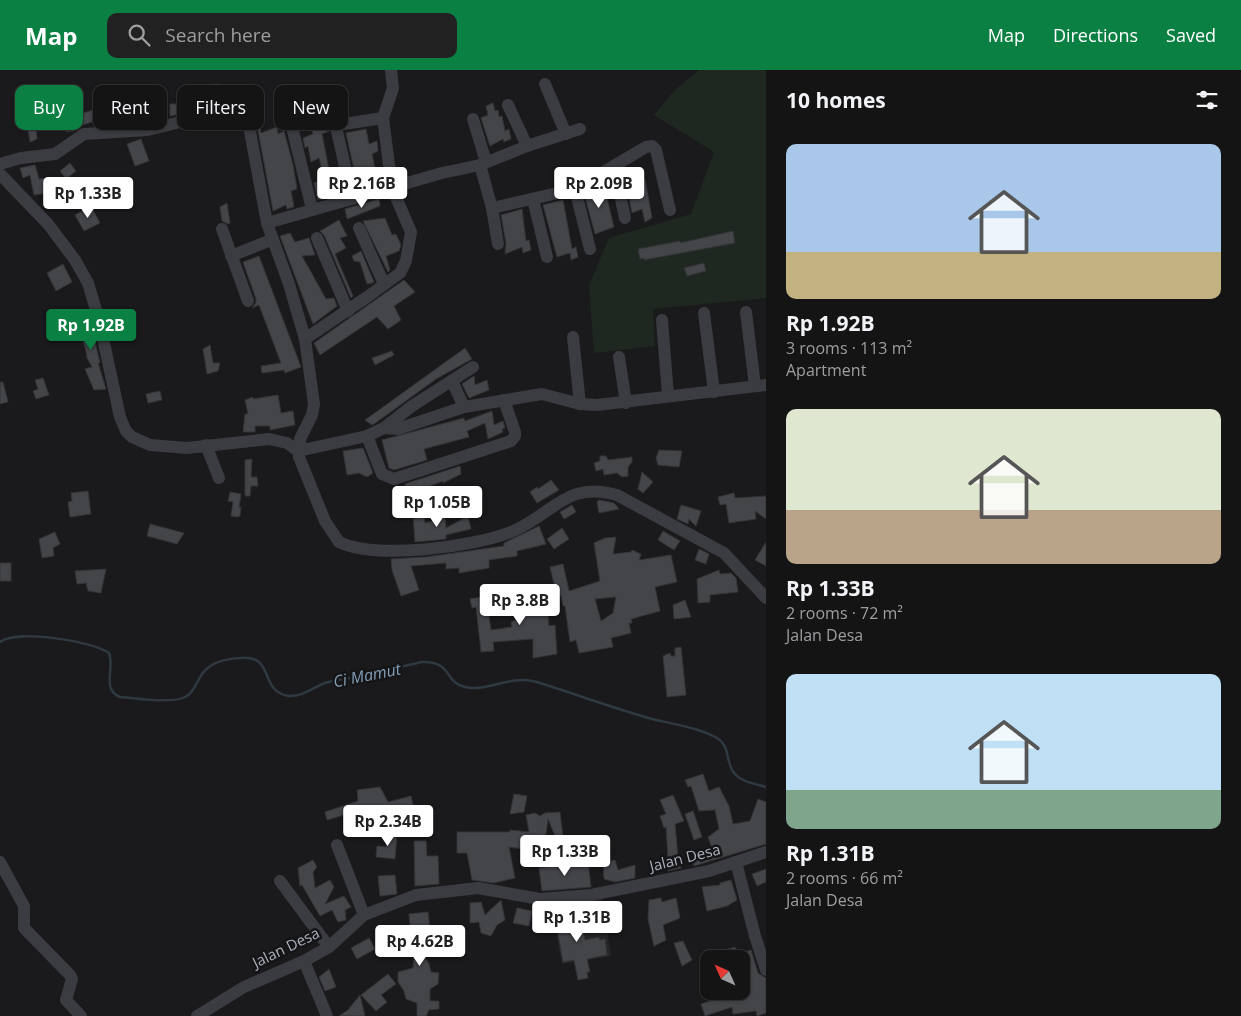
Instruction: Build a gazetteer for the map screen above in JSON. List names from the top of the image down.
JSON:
{
  "streets": {
    "street": ["Jalan Desa"]
  },
  "water": ["Ci Mamut"],
  "north": "top left",
  "page": {
    "header": "Map",
    "search": "Search here",
    "nav": ["Map", "Directions", "Saved"],
    "heading": "10 homes",
    "chip": [
      "Buy",
      "Rent",
      "Filters",
      "New"
    ],
    "list": [
      {
        "name": "Rp 1.92B",
        "note": "3 rooms · 113 m² · Apartment"
      },
      {
        "name": "Rp 1.33B",
        "note": "2 rooms · 72 m² · Jalan Desa"
      },
      {
        "name": "Rp 1.31B",
        "note": "2 rooms · 66 m² · Jalan Desa"
      }
    ],
    "price": [
      "Rp 2.16B",
      "Rp 2.09B",
      "Rp 1.33B",
      "Rp 1.92B",
      "Rp 1.05B",
      "Rp 3.8B",
      "Rp 2.34B",
      "Rp 1.33B",
      "Rp 1.31B",
      "Rp 4.62B"
    ]
  }
}
